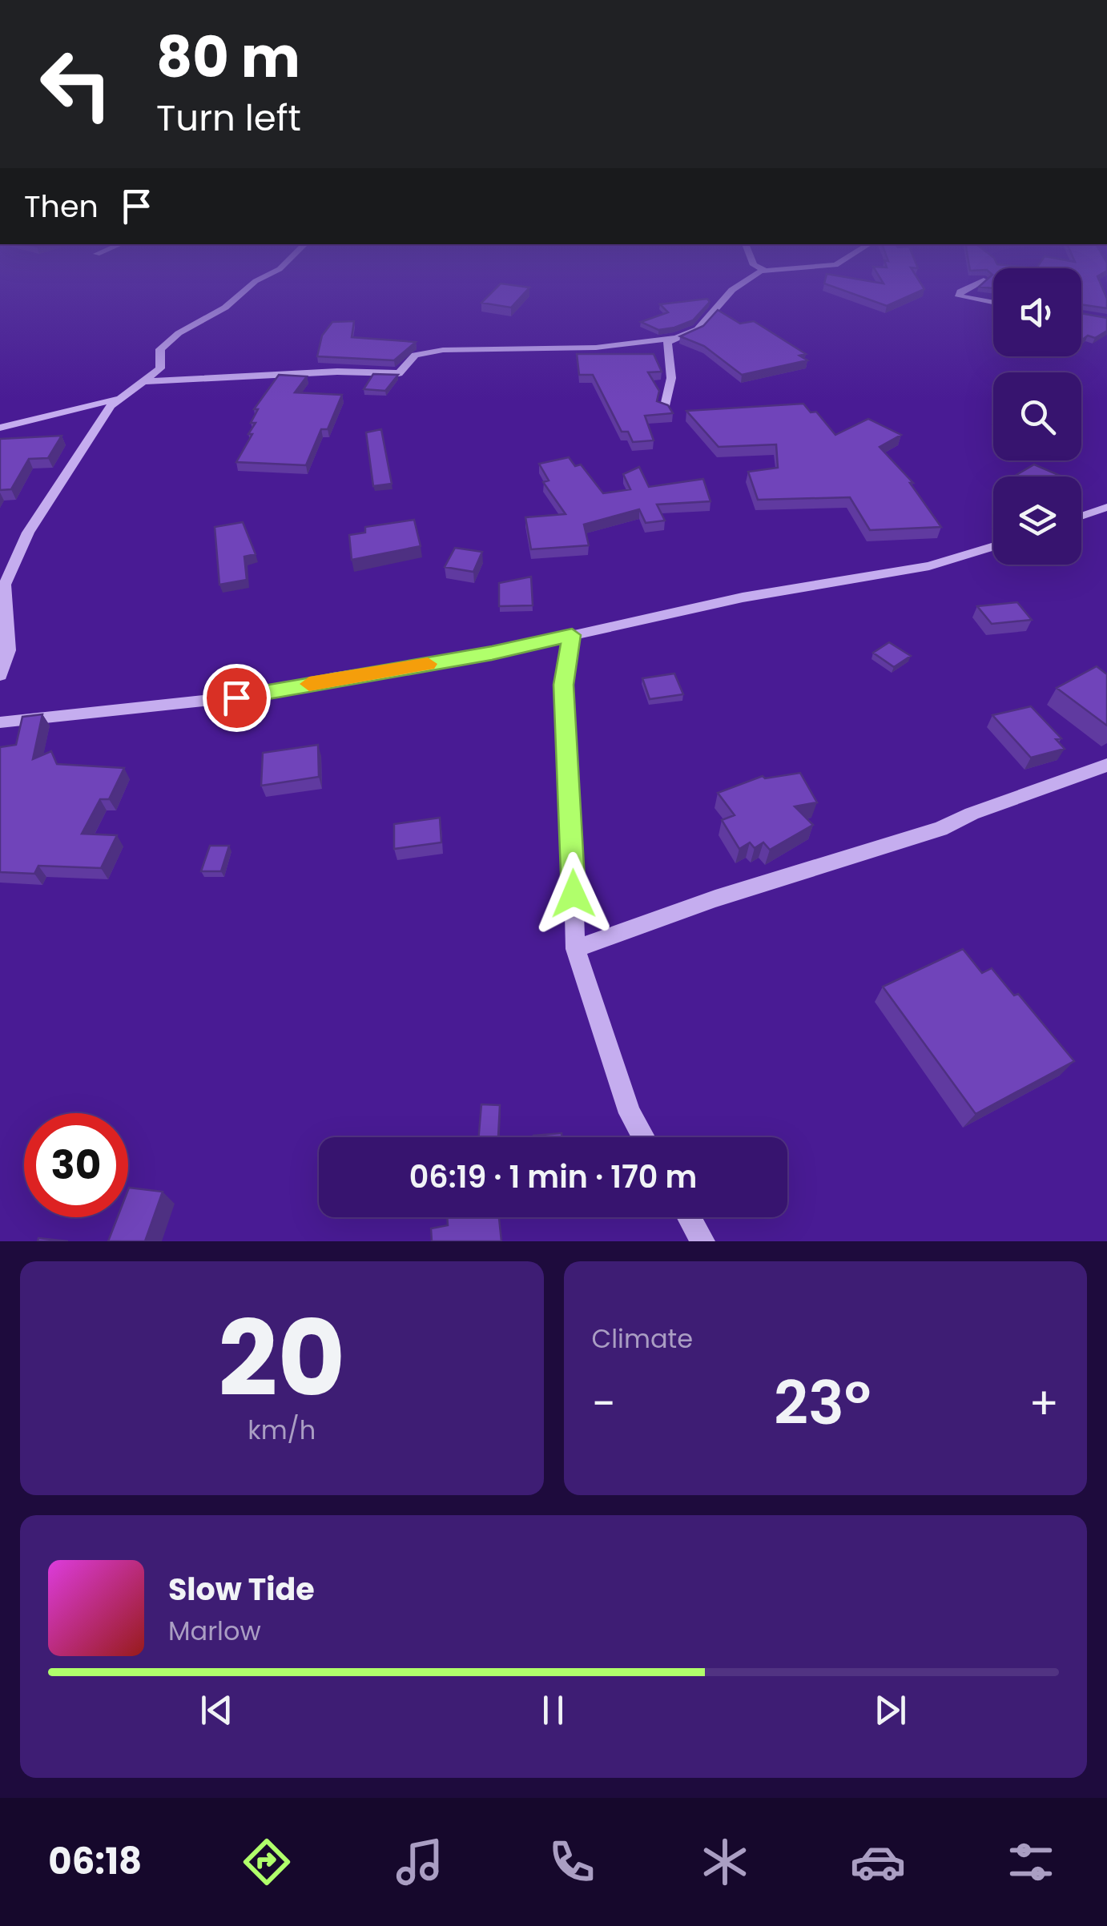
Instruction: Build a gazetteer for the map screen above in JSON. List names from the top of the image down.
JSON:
{
  "page": {
    "turn": ["80 m", "Turn left"],
    "then": "Then",
    "limit": "30",
    "trip": "06:19 · 1 min · 170 m",
    "tile": [
      ["20", "km/h"],
      "Climate"
    ],
    "heat": ["−", "23°", "+"],
    "song": ["Slow Tide", "Marlow"],
    "tabs": "06:18"
  }
}
